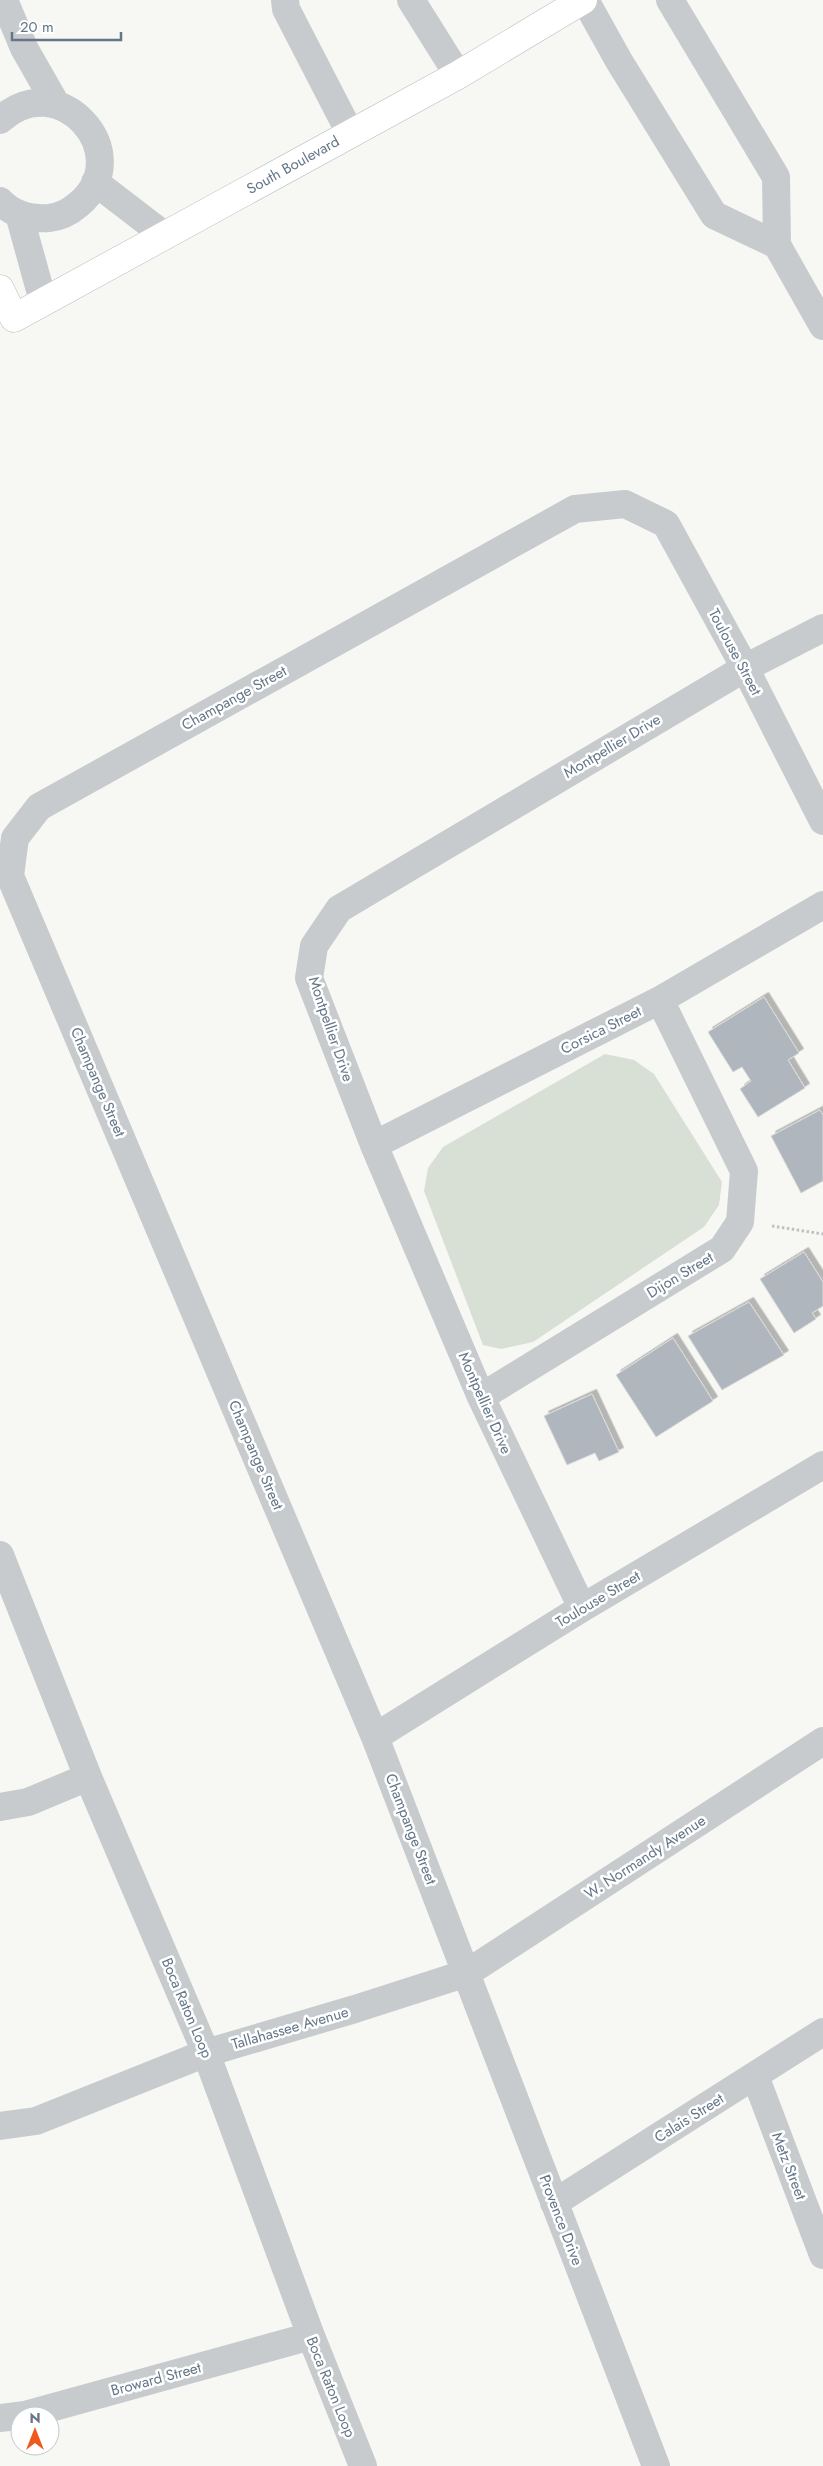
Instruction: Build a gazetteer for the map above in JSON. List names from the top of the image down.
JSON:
{
  "streets": {
    "main road": ["South Boulevard"],
    "street": [
      "Toulouse Street",
      "Champange Street",
      "Montpellier Drive",
      "Corsica Street",
      "Dijon Street",
      "W. Normandy Avenue",
      "Boca Raton Loop",
      "Tallahassee Avenue",
      "Calais Street",
      "Metz Street",
      "Provence Drive",
      "Broward Street"
    ]
  },
  "crossings": [
    ["Toulouse Street", "Champange Street"],
    ["Toulouse Street", "Montpellier Drive"],
    ["Champange Street", "W. Normandy Avenue"],
    ["Champange Street", "Tallahassee Avenue"],
    ["Champange Street", "Provence Drive"],
    ["Montpellier Drive", "Corsica Street"],
    ["Montpellier Drive", "Dijon Street"],
    ["Corsica Street", "Dijon Street"],
    ["W. Normandy Avenue", "Tallahassee Avenue"],
    ["W. Normandy Avenue", "Provence Drive"],
    ["Boca Raton Loop", "Tallahassee Avenue"],
    ["Boca Raton Loop", "Broward Street"],
    ["Tallahassee Avenue", "Provence Drive"],
    ["Calais Street", "Metz Street"],
    ["Calais Street", "Provence Drive"]
  ],
  "scale_bar": "20 m",
  "north": "top"
}
